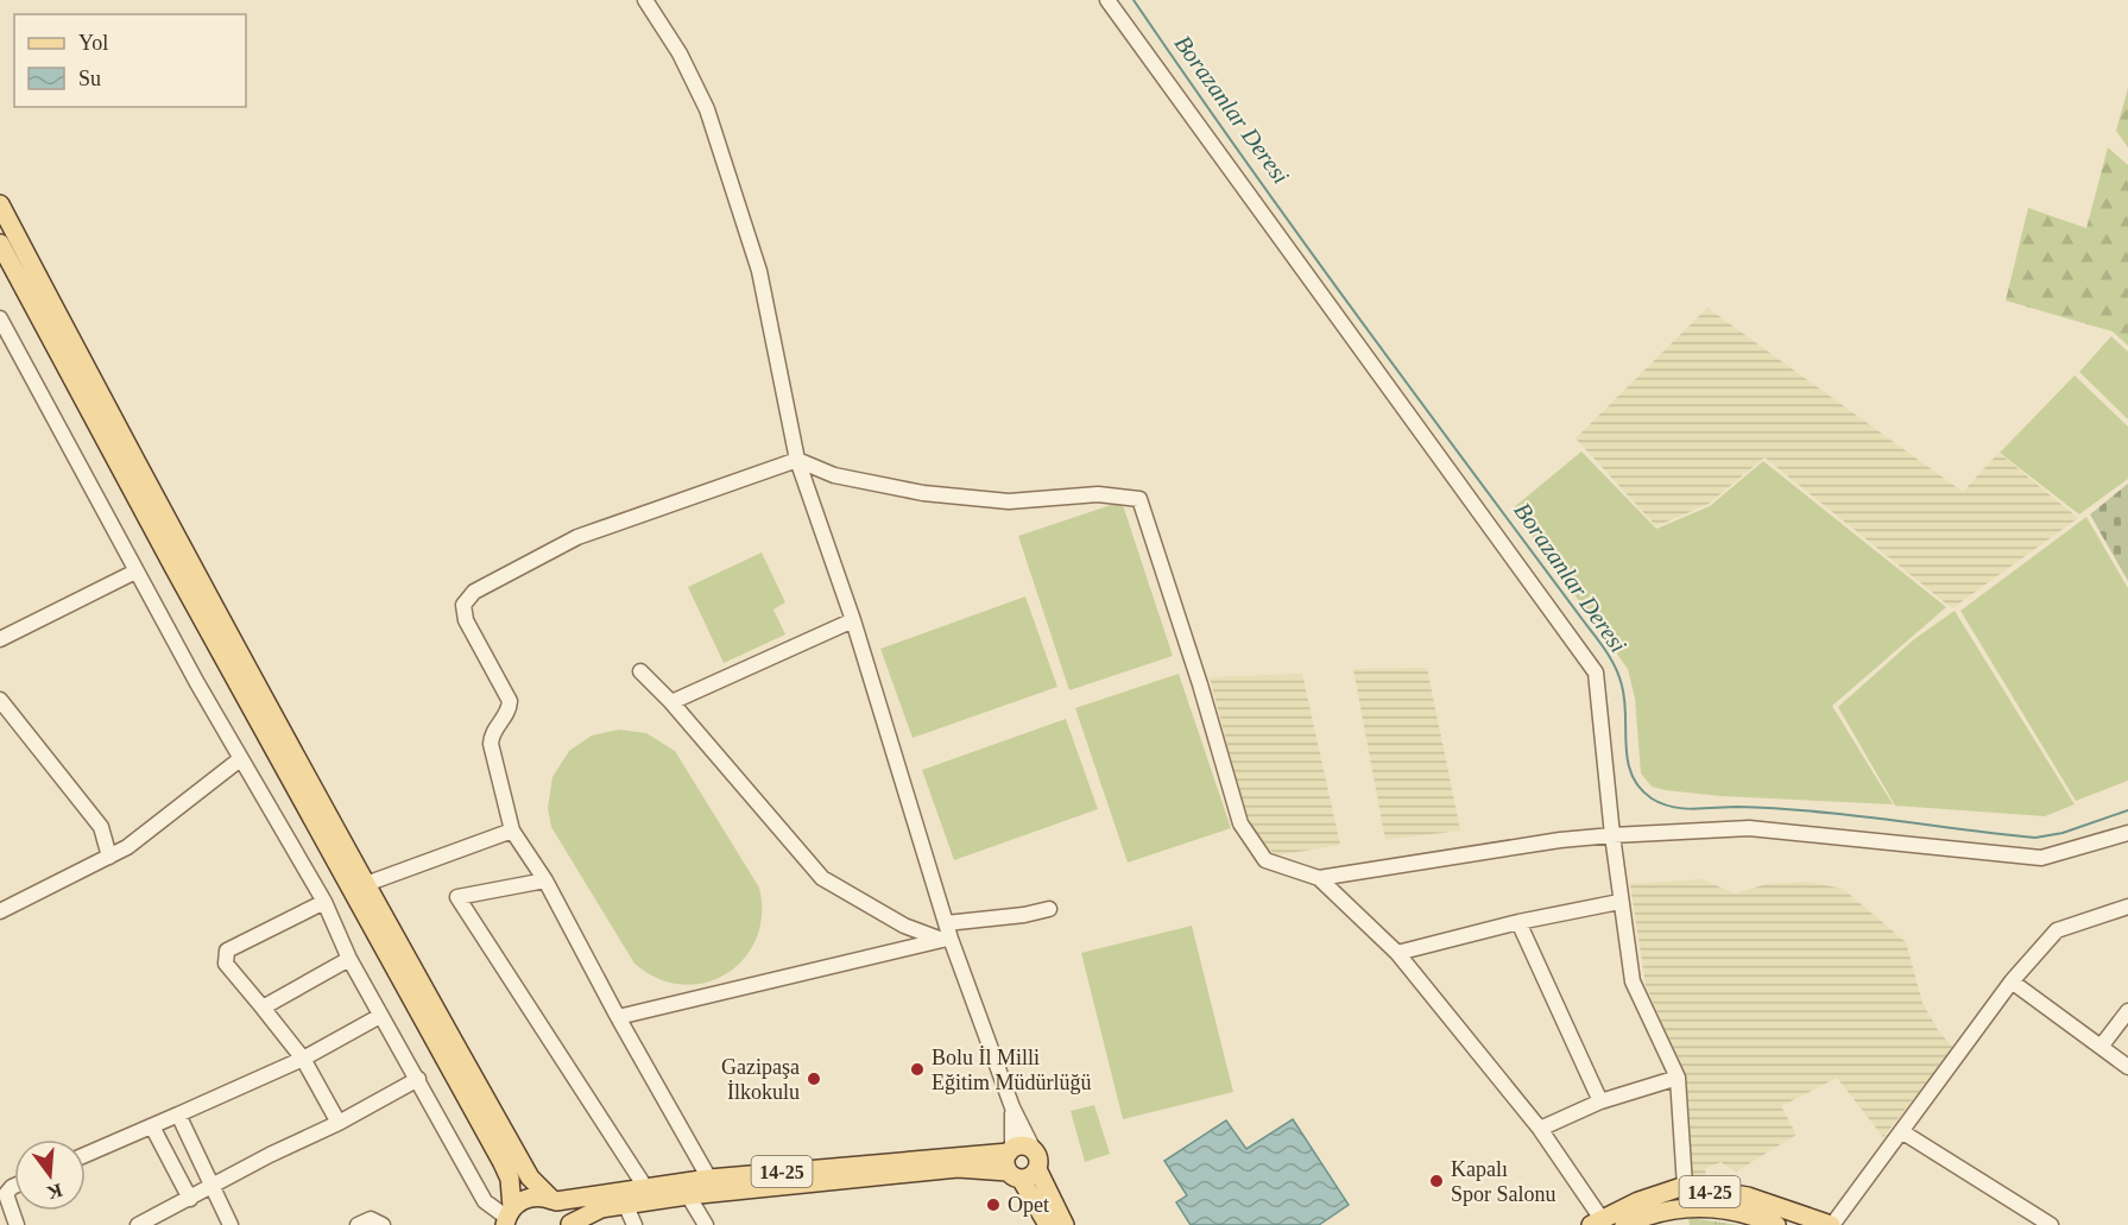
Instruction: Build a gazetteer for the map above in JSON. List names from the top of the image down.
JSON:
{
  "streets": {
    "main road": ["14-25"]
  },
  "water": ["Borazanlar Deresi"],
  "places": [
    "Bolu İl Milli Eğitim Müdürlüğü",
    "Gazipaşa İlkokulu",
    "Kapalı Spor Salonu",
    "Opet"
  ],
  "legend": ["Yol", "Su"],
  "north": "bottom"
}
